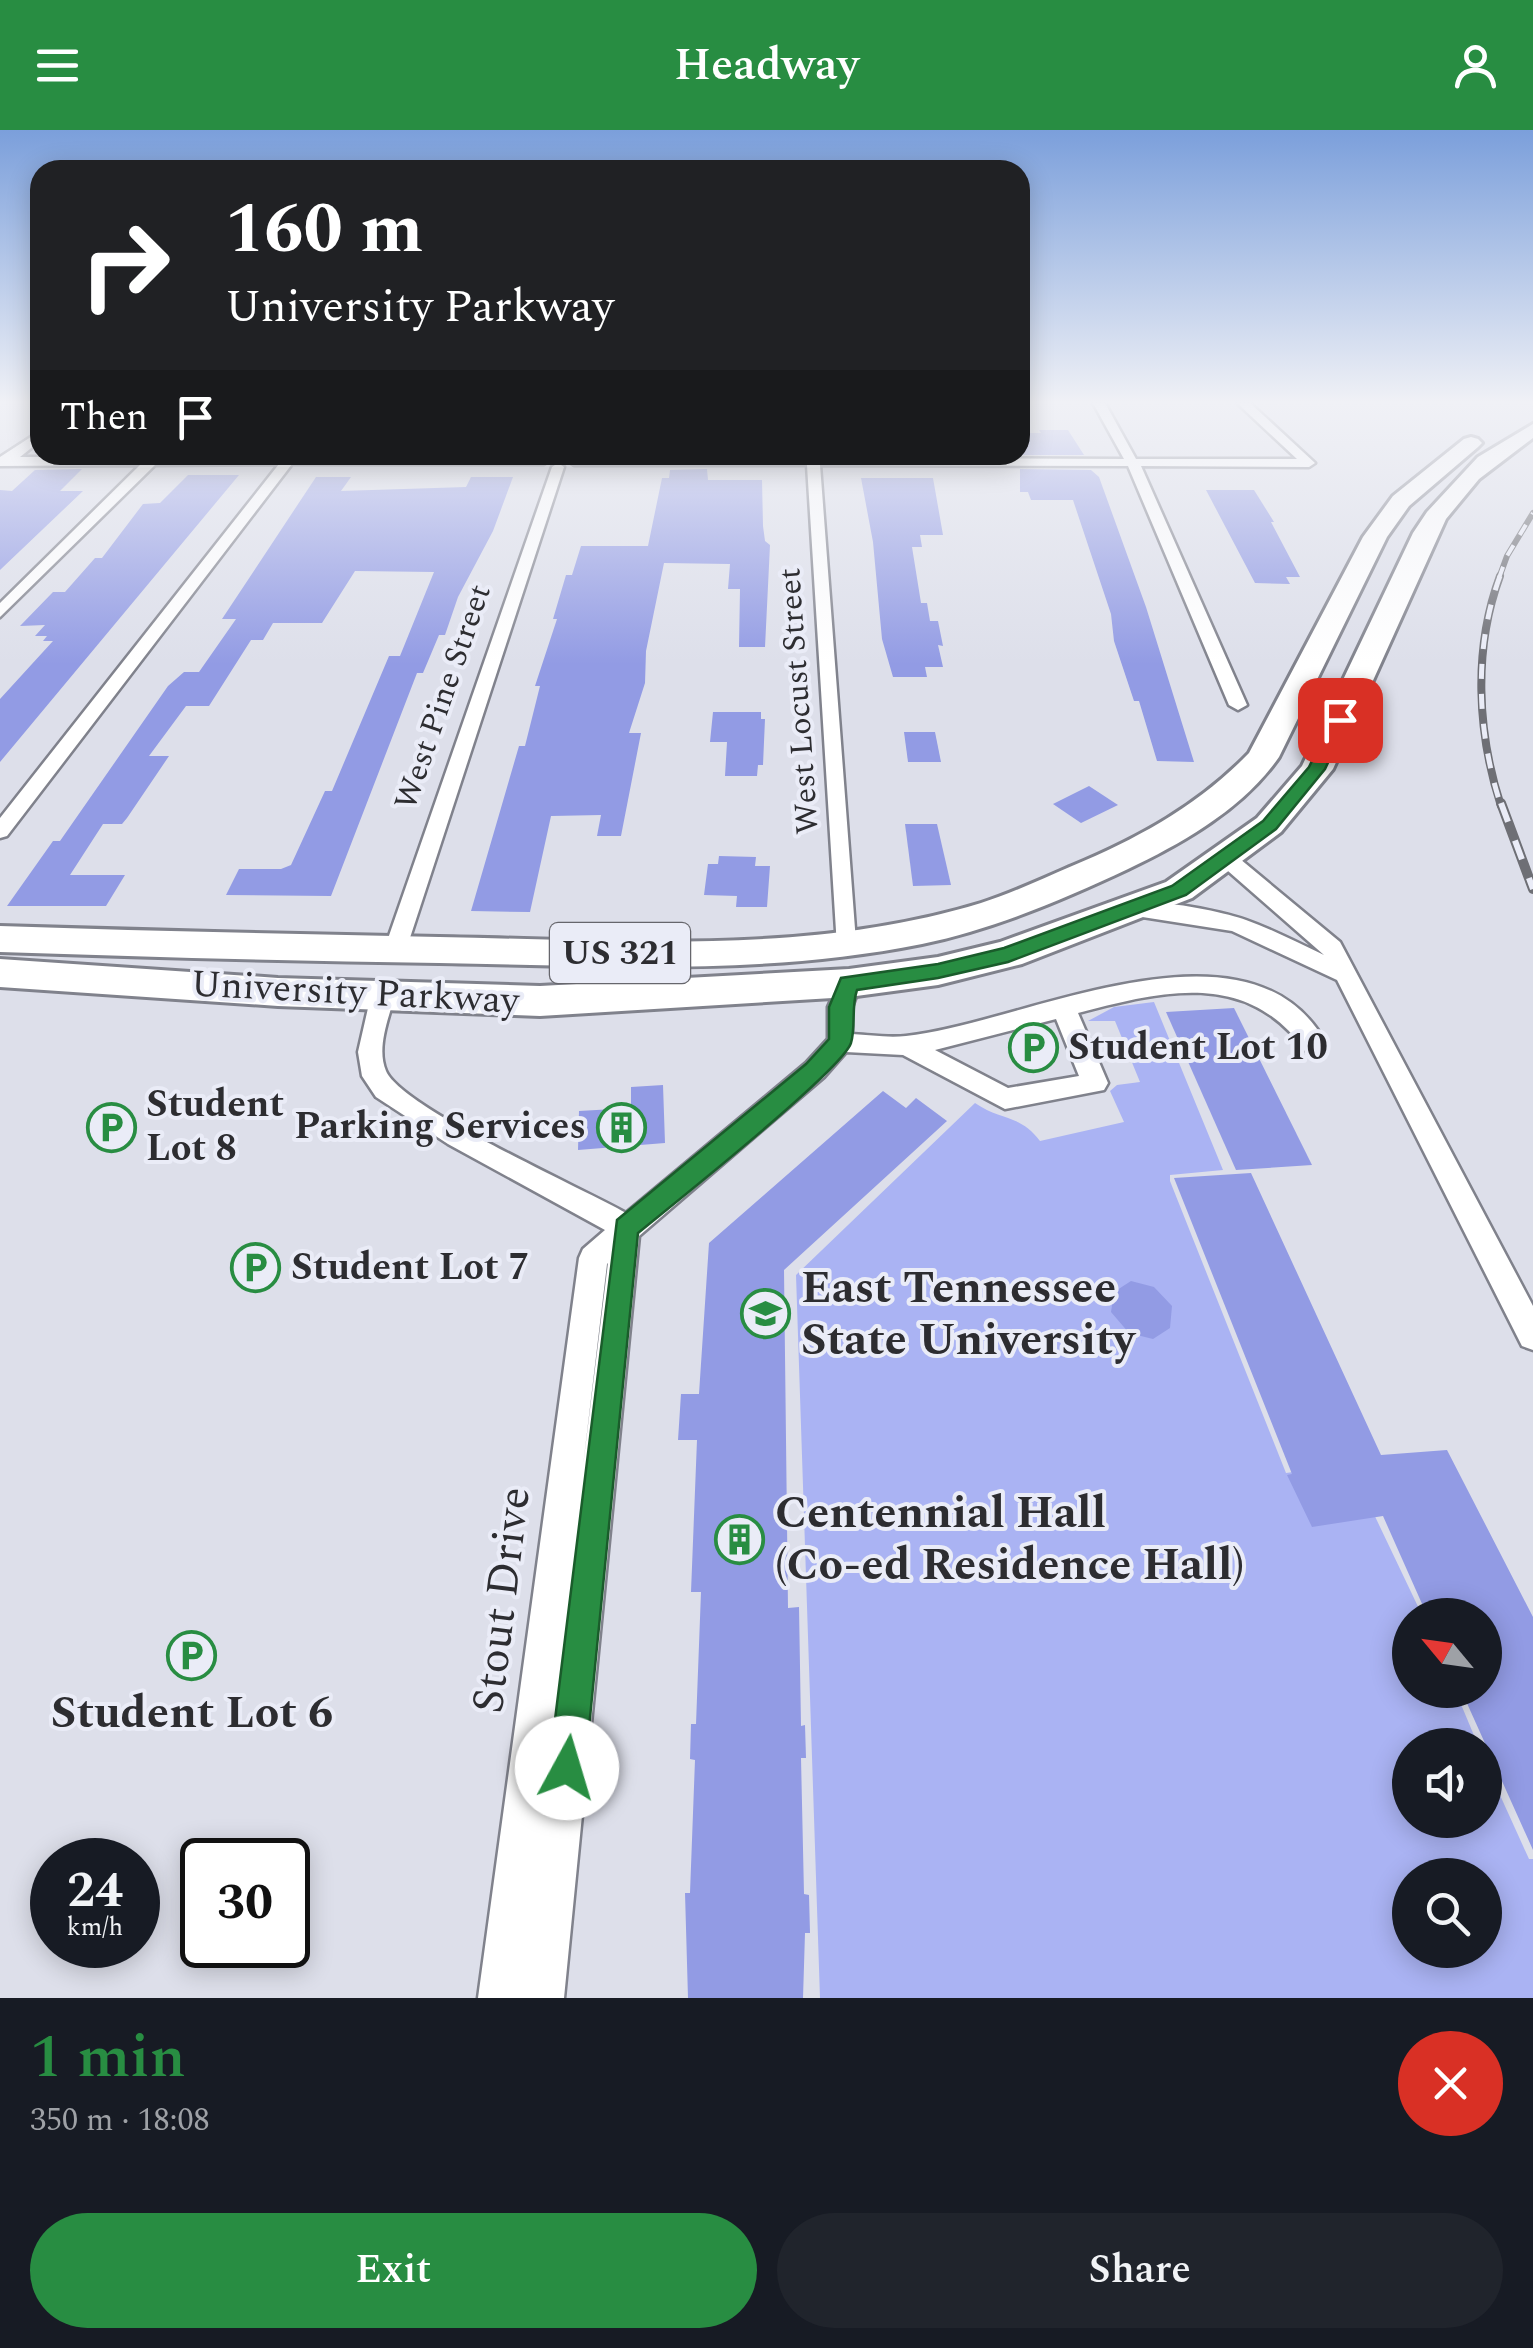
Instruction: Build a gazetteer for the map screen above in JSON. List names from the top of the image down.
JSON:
{
  "streets": {
    "highway": ["US 321", "University Parkway"],
    "street": ["West Pine Street", "West Locust Street", "Stout Drive"]
  },
  "crossings": [
    ["West Pine Street", "University Parkway"],
    ["West Locust Street", "University Parkway"]
  ],
  "places": {
    "parking": [
      "Student Lot 10",
      "Student Lot 8",
      "Student Lot 7",
      "Student Lot 6"
    ],
    "building": ["Parking Services", "Centennial Hall (Co-ed Residence Hall)"],
    "school or university": ["East Tennessee State University"]
  },
  "north": "top left",
  "page": {
    "header": "Headway",
    "turn": ["160 m", "University Parkway"],
    "then": "Then",
    "speed": "24 km/h",
    "limit": "30",
    "heading": ["1 min", "350 m · 18:08"],
    "buttons": ["Exit", "Share"]
  }
}
